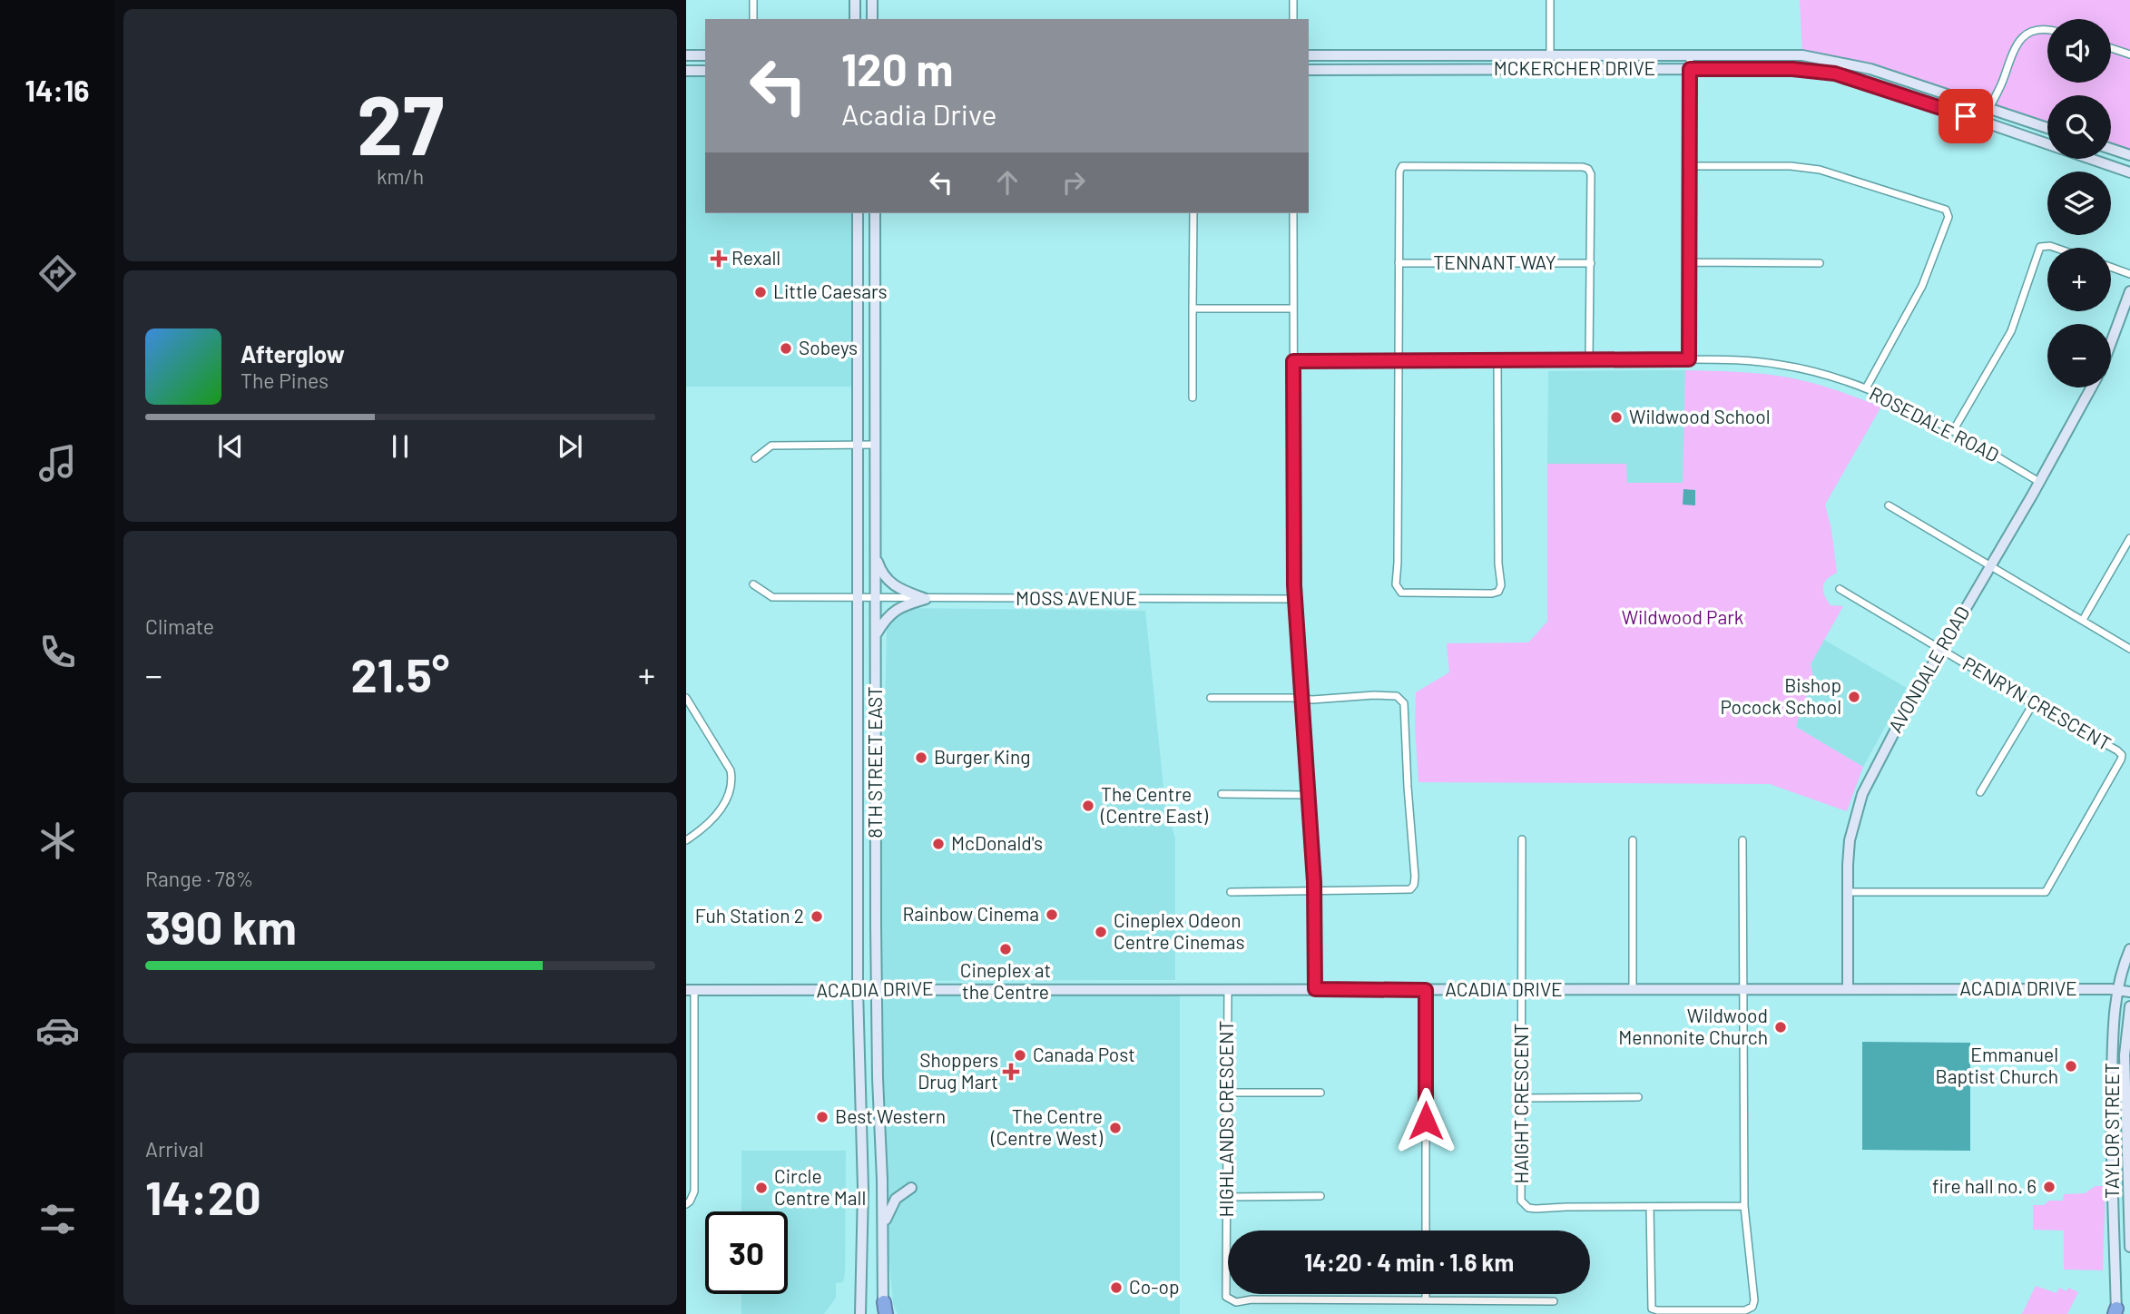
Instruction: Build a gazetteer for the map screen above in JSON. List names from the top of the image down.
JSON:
{
  "streets": {
    "main road": [
      "MCKERCHER DRIVE",
      "AVONDALE ROAD",
      "8TH STREET EAST",
      "ACADIA DRIVE",
      "TAYLOR STREET"
    ],
    "street": [
      "TENNANT WAY",
      "ROSEDALE ROAD",
      "MOSS AVENUE",
      "PENRYN CRESCENT",
      "HAIGHT CRESCENT",
      "HIGHLANDS CRESCENT"
    ]
  },
  "crossings": [
    ["ROSEDALE ROAD", "AVONDALE ROAD"],
    ["MOSS AVENUE", "8TH STREET EAST"],
    ["AVONDALE ROAD", "PENRYN CRESCENT"],
    ["AVONDALE ROAD", "ACADIA DRIVE"],
    ["8TH STREET EAST", "ACADIA DRIVE"],
    ["ACADIA DRIVE", "HAIGHT CRESCENT"],
    ["ACADIA DRIVE", "HIGHLANDS CRESCENT"],
    ["ACADIA DRIVE", "TAYLOR STREET"]
  ],
  "parks": ["Wildwood Park"],
  "places": {
    "health": ["Rexall", "Shoppers Drug Mart"],
    "other": [
      "Little Caesars",
      "Sobeys",
      "Wildwood School",
      "Bishop Pocock School",
      "Burger King",
      "The Centre (Centre East)",
      "McDonald's",
      "Rainbow Cinema",
      "Fuh Station 2",
      "Cineplex Odeon Centre Cinemas",
      "Cineplex at the Centre",
      "Wildwood Mennonite Church",
      "Canada Post",
      "Emmanuel Baptist Church",
      "Best Western",
      "The Centre (Centre West)",
      "fire hall no. 6",
      "Circle Centre Mall",
      "Co-op"
    ]
  },
  "page": {
    "tabs": "14:16",
    "tile": [
      ["27", "km/h"],
      "Climate",
      ["Range · 78%", "390 km"],
      ["Arrival", "14:20"]
    ],
    "map_buttons": ["+", "−"],
    "turn": ["120 m", "Acadia Drive"],
    "song": ["Afterglow", "The Pines"],
    "heat": ["−", "21.5°", "+"],
    "limit": "30",
    "trip": "14:20 · 4 min · 1.6 km"
  }
}
